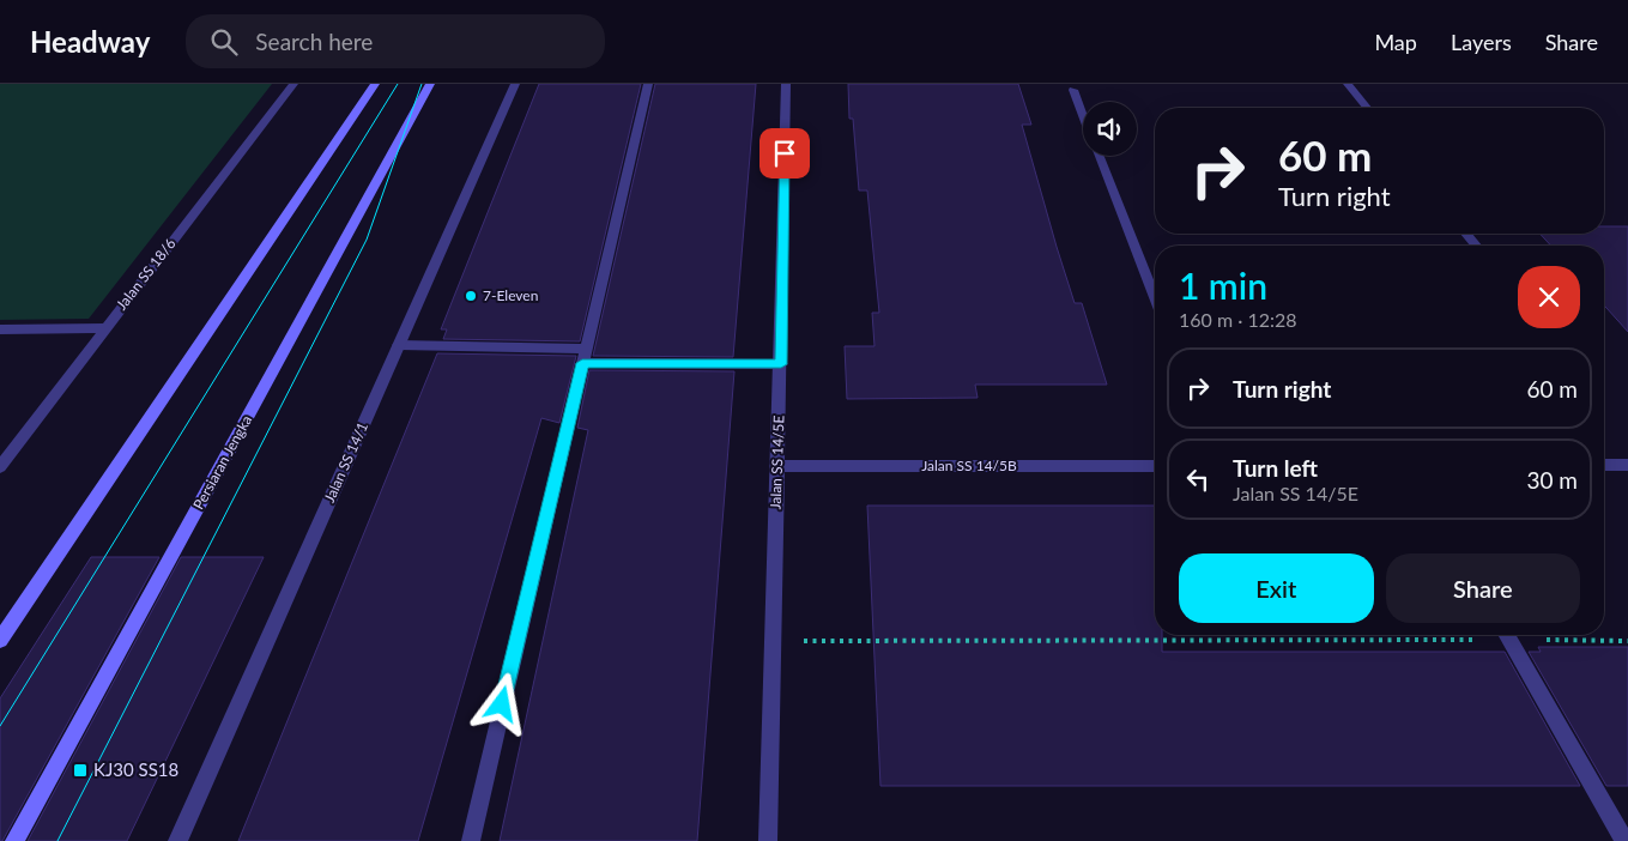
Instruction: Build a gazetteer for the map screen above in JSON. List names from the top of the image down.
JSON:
{
  "streets": {
    "main road": ["Persiaran Jengka"],
    "street": [
      "Jalan SS 18/6",
      "Jalan SS 14/1",
      "Jalan SS 14/5E",
      "Jalan SS 14/5B"
    ]
  },
  "crossings": [
    ["Jalan SS 14/5E", "Jalan SS 14/5B"]
  ],
  "places": {
    "other": ["7-Eleven"],
    "transit": ["KJ30 SS18"]
  },
  "page": {
    "header": "Headway",
    "search": "Search here",
    "nav": ["Map", "Layers", "Share"],
    "turn": ["60 m", "Turn right"],
    "heading": ["1 min", "160 m · 12:28"],
    "list": [
      {
        "name": "Turn right",
        "value": "60 m"
      },
      {
        "name": "Turn left",
        "note": "Jalan SS 14/5E",
        "value": "30 m"
      }
    ],
    "buttons": ["Exit", "Share"]
  }
}
